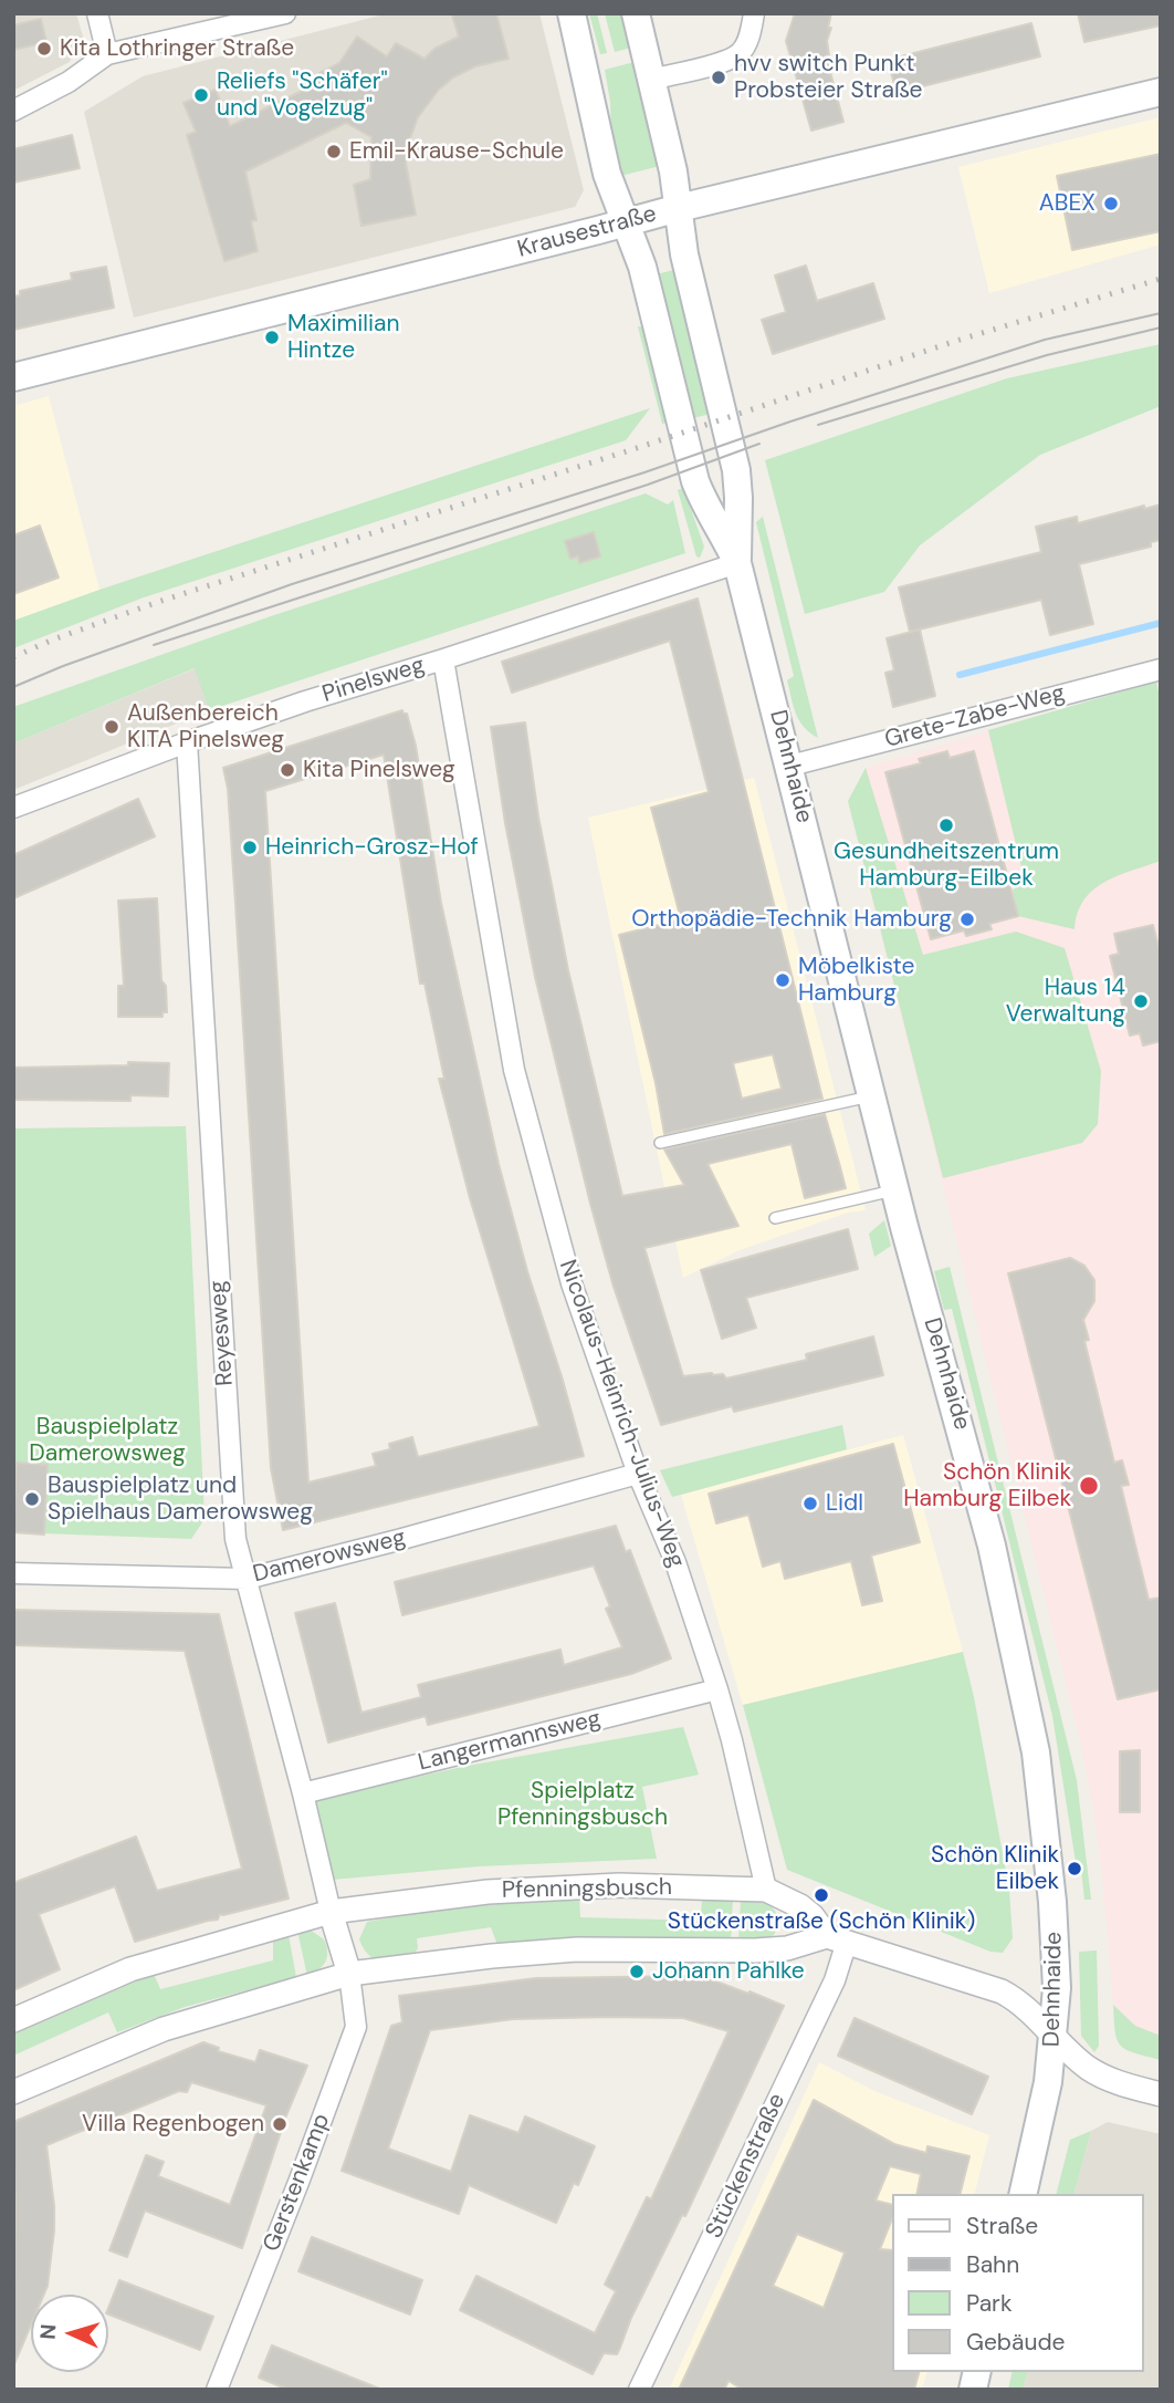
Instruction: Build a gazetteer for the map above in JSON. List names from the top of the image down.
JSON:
{
  "streets": {
    "main road": ["Krausestraße", "Dehnhaide"],
    "street": [
      "Pinelsweg",
      "Grete-Zabe-Weg",
      "Reyesweg",
      "Nicolaus-Heinrich-Julius-Weg",
      "Damerowsweg",
      "Langermannsweg",
      "Pfenningsbusch",
      "Stückenstraße",
      "Gerstenkamp"
    ]
  },
  "crossings": [
    ["Krausestraße", "Dehnhaide"],
    ["Pinelsweg", "Dehnhaide"],
    ["Pinelsweg", "Reyesweg"],
    ["Pinelsweg", "Nicolaus-Heinrich-Julius-Weg"],
    ["Grete-Zabe-Weg", "Dehnhaide"],
    ["Reyesweg", "Damerowsweg"],
    ["Reyesweg", "Langermannsweg"],
    ["Reyesweg", "Pfenningsbusch"],
    ["Nicolaus-Heinrich-Julius-Weg", "Damerowsweg"],
    ["Nicolaus-Heinrich-Julius-Weg", "Langermannsweg"],
    ["Nicolaus-Heinrich-Julius-Weg", "Pfenningsbusch"],
    ["Pfenningsbusch", "Stückenstraße"]
  ],
  "parks": ["Bauspielplatz Damerowsweg", "Spielplatz Pfenningsbusch"],
  "places": [
    "Kita Lothringer Straße",
    "hvv switch Punkt Probsteier Straße",
    "Reliefs \"Schäfer\" und \"Vogelzug\"",
    "Emil-Krause-Schule",
    "ABEX",
    "Maximilian Hintze",
    "Außenbereich KITA Pinelsweg",
    "Kita Pinelsweg",
    "Gesundheitszentrum Hamburg-Eilbek",
    "Heinrich-Grosz-Hof",
    "Orthopädie-Technik Hamburg",
    "Möbelkiste Hamburg",
    "Haus 14 Verwaltung",
    "Schön Klinik Hamburg Eilbek",
    "Bauspielplatz und Spielhaus Damerowsweg",
    "Lidl",
    "Schön Klinik Eilbek",
    "Stückenstraße (Schön Klinik)",
    "Johann Pahlke",
    "Villa Regenbogen"
  ],
  "legend": [
    "Straße",
    "Bahn",
    "Park",
    "Gebäude"
  ],
  "north": "left"
}
